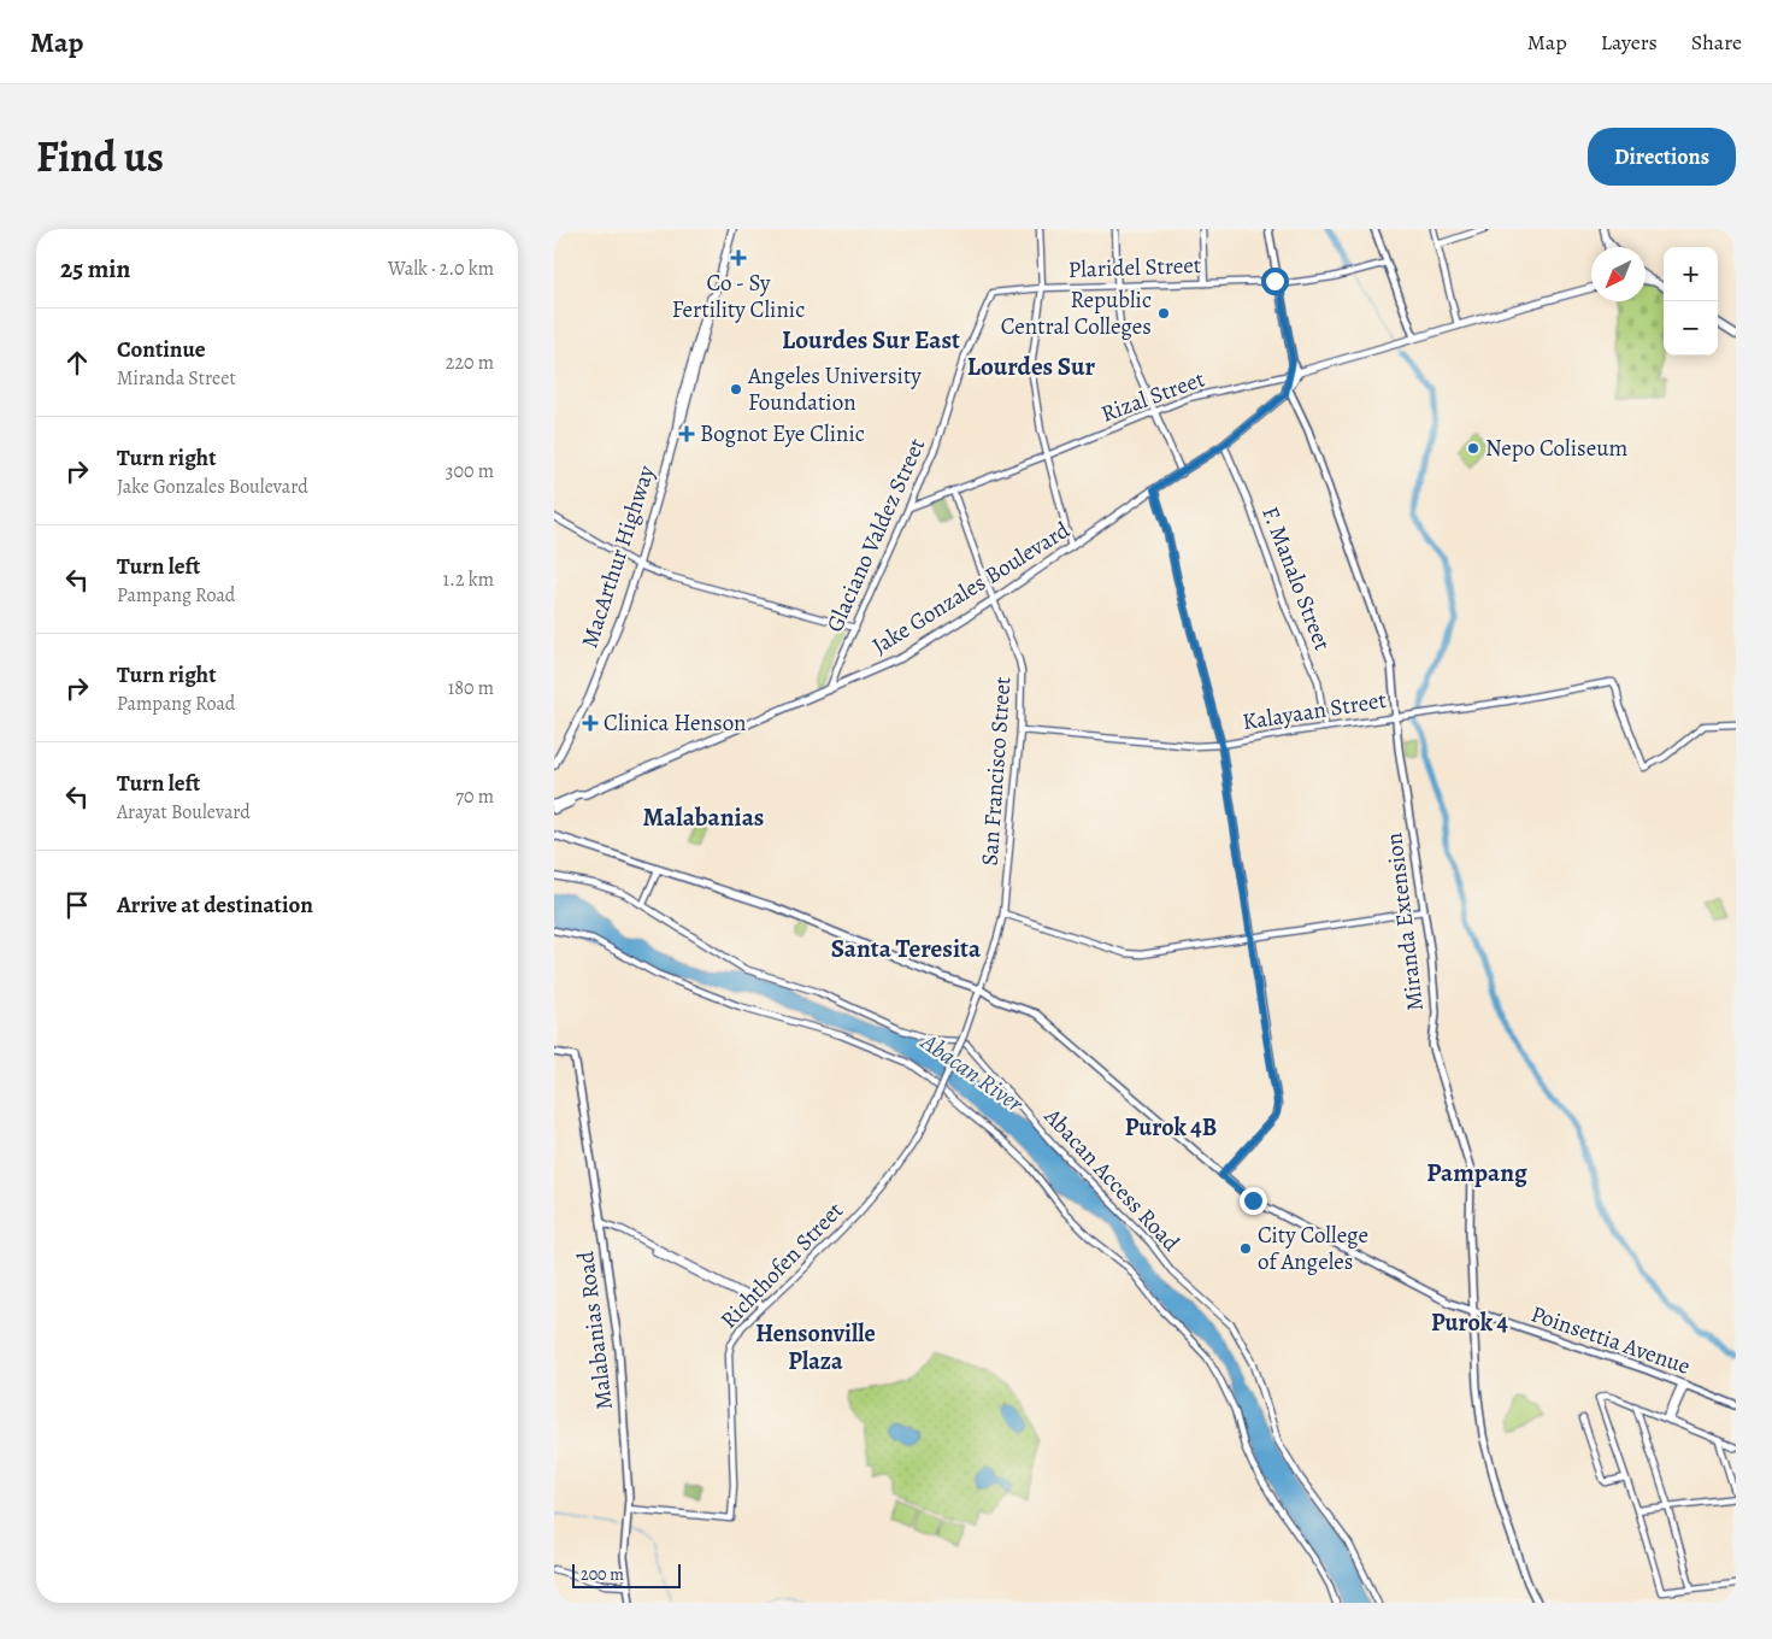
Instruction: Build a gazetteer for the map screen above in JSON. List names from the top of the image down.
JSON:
{
  "streets": {
    "main road": [
      "Rizal Street",
      "MacArthur Highway",
      "Jake Gonzales Boulevard",
      "Miranda Extension",
      "Malabanias Road",
      "Poinsettia Avenue"
    ],
    "street": [
      "Plaridel Street",
      "Glaciano Valdez Street",
      "F. Manalo Street",
      "Kalayaan Street",
      "San Francisco Street",
      "Abacan Access Road",
      "Richthofen Street"
    ]
  },
  "crossings": [
    ["Plaridel Street", "Glaciano Valdez Street"],
    ["Rizal Street", "Glaciano Valdez Street"],
    ["Rizal Street", "Jake Gonzales Boulevard"],
    ["Rizal Street", "San Francisco Street"],
    ["Glaciano Valdez Street", "Jake Gonzales Boulevard"],
    ["F. Manalo Street", "Jake Gonzales Boulevard"],
    ["F. Manalo Street", "Kalayaan Street"],
    ["Jake Gonzales Boulevard", "San Francisco Street"],
    ["Jake Gonzales Boulevard", "Miranda Extension"],
    ["Kalayaan Street", "San Francisco Street"],
    ["Kalayaan Street", "Miranda Extension"],
    ["San Francisco Street", "Richthofen Street"],
    ["San Francisco Street", "Poinsettia Avenue"],
    ["Miranda Extension", "Poinsettia Avenue"],
    ["Richthofen Street", "Malabanias Road"]
  ],
  "districts": [
    "Lourdes Sur East",
    "Lourdes Sur",
    "Malabanias",
    "Santa Teresita",
    "Purok 4B",
    "Pampang",
    "Purok 4",
    "Hensonville Plaza"
  ],
  "water": ["Abacan River"],
  "places": {
    "health": ["Co - Sy Fertility Clinic", "Bognot Eye Clinic", "Clinica Henson"],
    "other": [
      "Republic Central Colleges",
      "Angeles University Foundation",
      "Nepo Coliseum",
      "City College of Angeles"
    ]
  },
  "scale_bar": "200 m",
  "north": "bottom left",
  "page": {
    "header": "Map",
    "nav": ["Map", "Layers", "Share"],
    "title": "Find us",
    "buttons": "Directions",
    "heading": ["25 min", "Walk · 2.0 km"],
    "map_buttons": ["+", "−"],
    "list": [
      ["Continue", "Miranda Street", "220 m"],
      ["Turn right", "Jake Gonzales Boulevard", "300 m"],
      ["Turn left", "Pampang Road", "1.2 km"],
      ["Turn right", "Pampang Road", "180 m"],
      ["Turn left", "Arayat Boulevard", "70 m"],
      "Arrive at destination"
    ],
    "scale": "200 m"
  }
}
